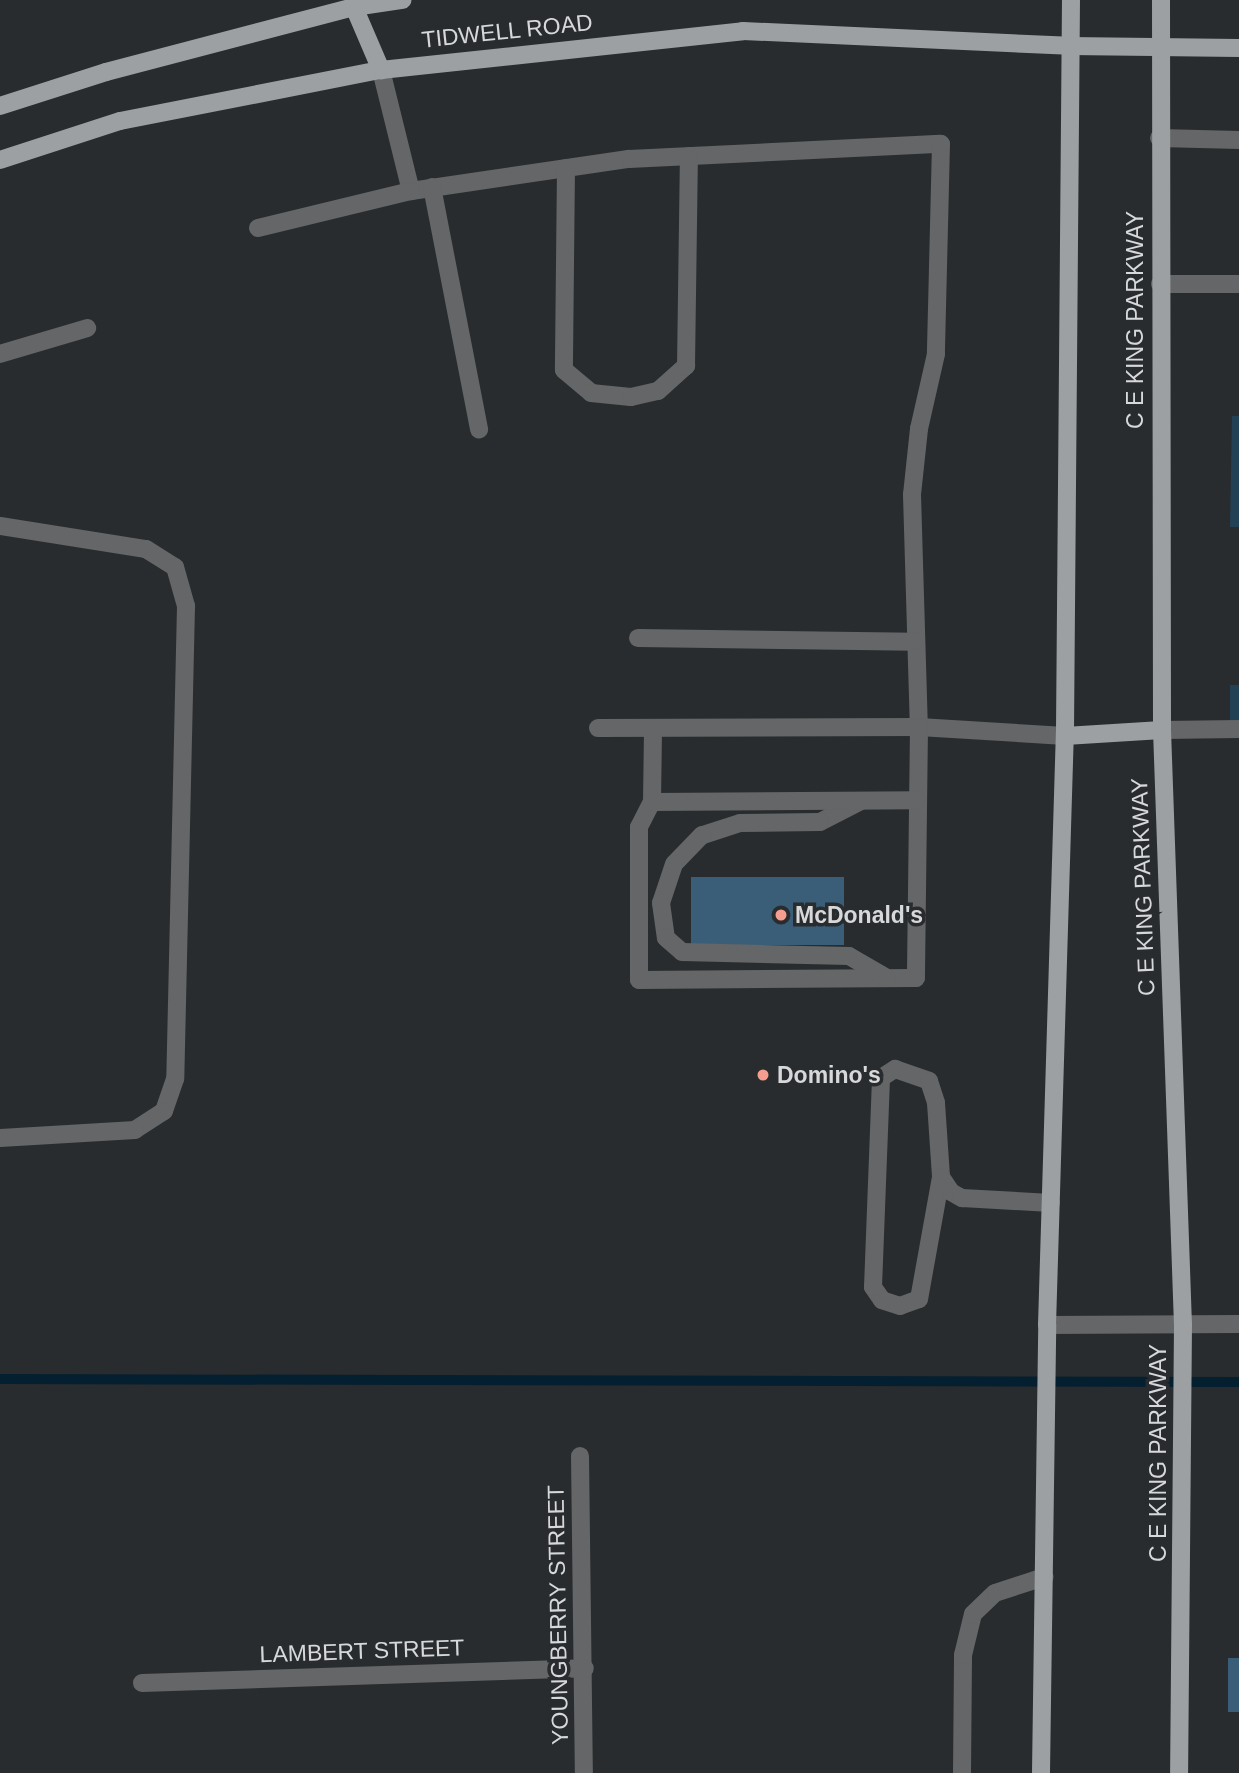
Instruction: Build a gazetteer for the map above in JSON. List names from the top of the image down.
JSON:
{
  "streets": {
    "main road": ["TIDWELL ROAD", "C E KING PARKWAY"],
    "street": ["YOUNGBERRY STREET", "LAMBERT STREET"]
  },
  "crossings": [
    ["TIDWELL ROAD", "C E KING PARKWAY"],
    ["YOUNGBERRY STREET", "LAMBERT STREET"]
  ],
  "places": ["McDonald's", "Domino's"]
}
